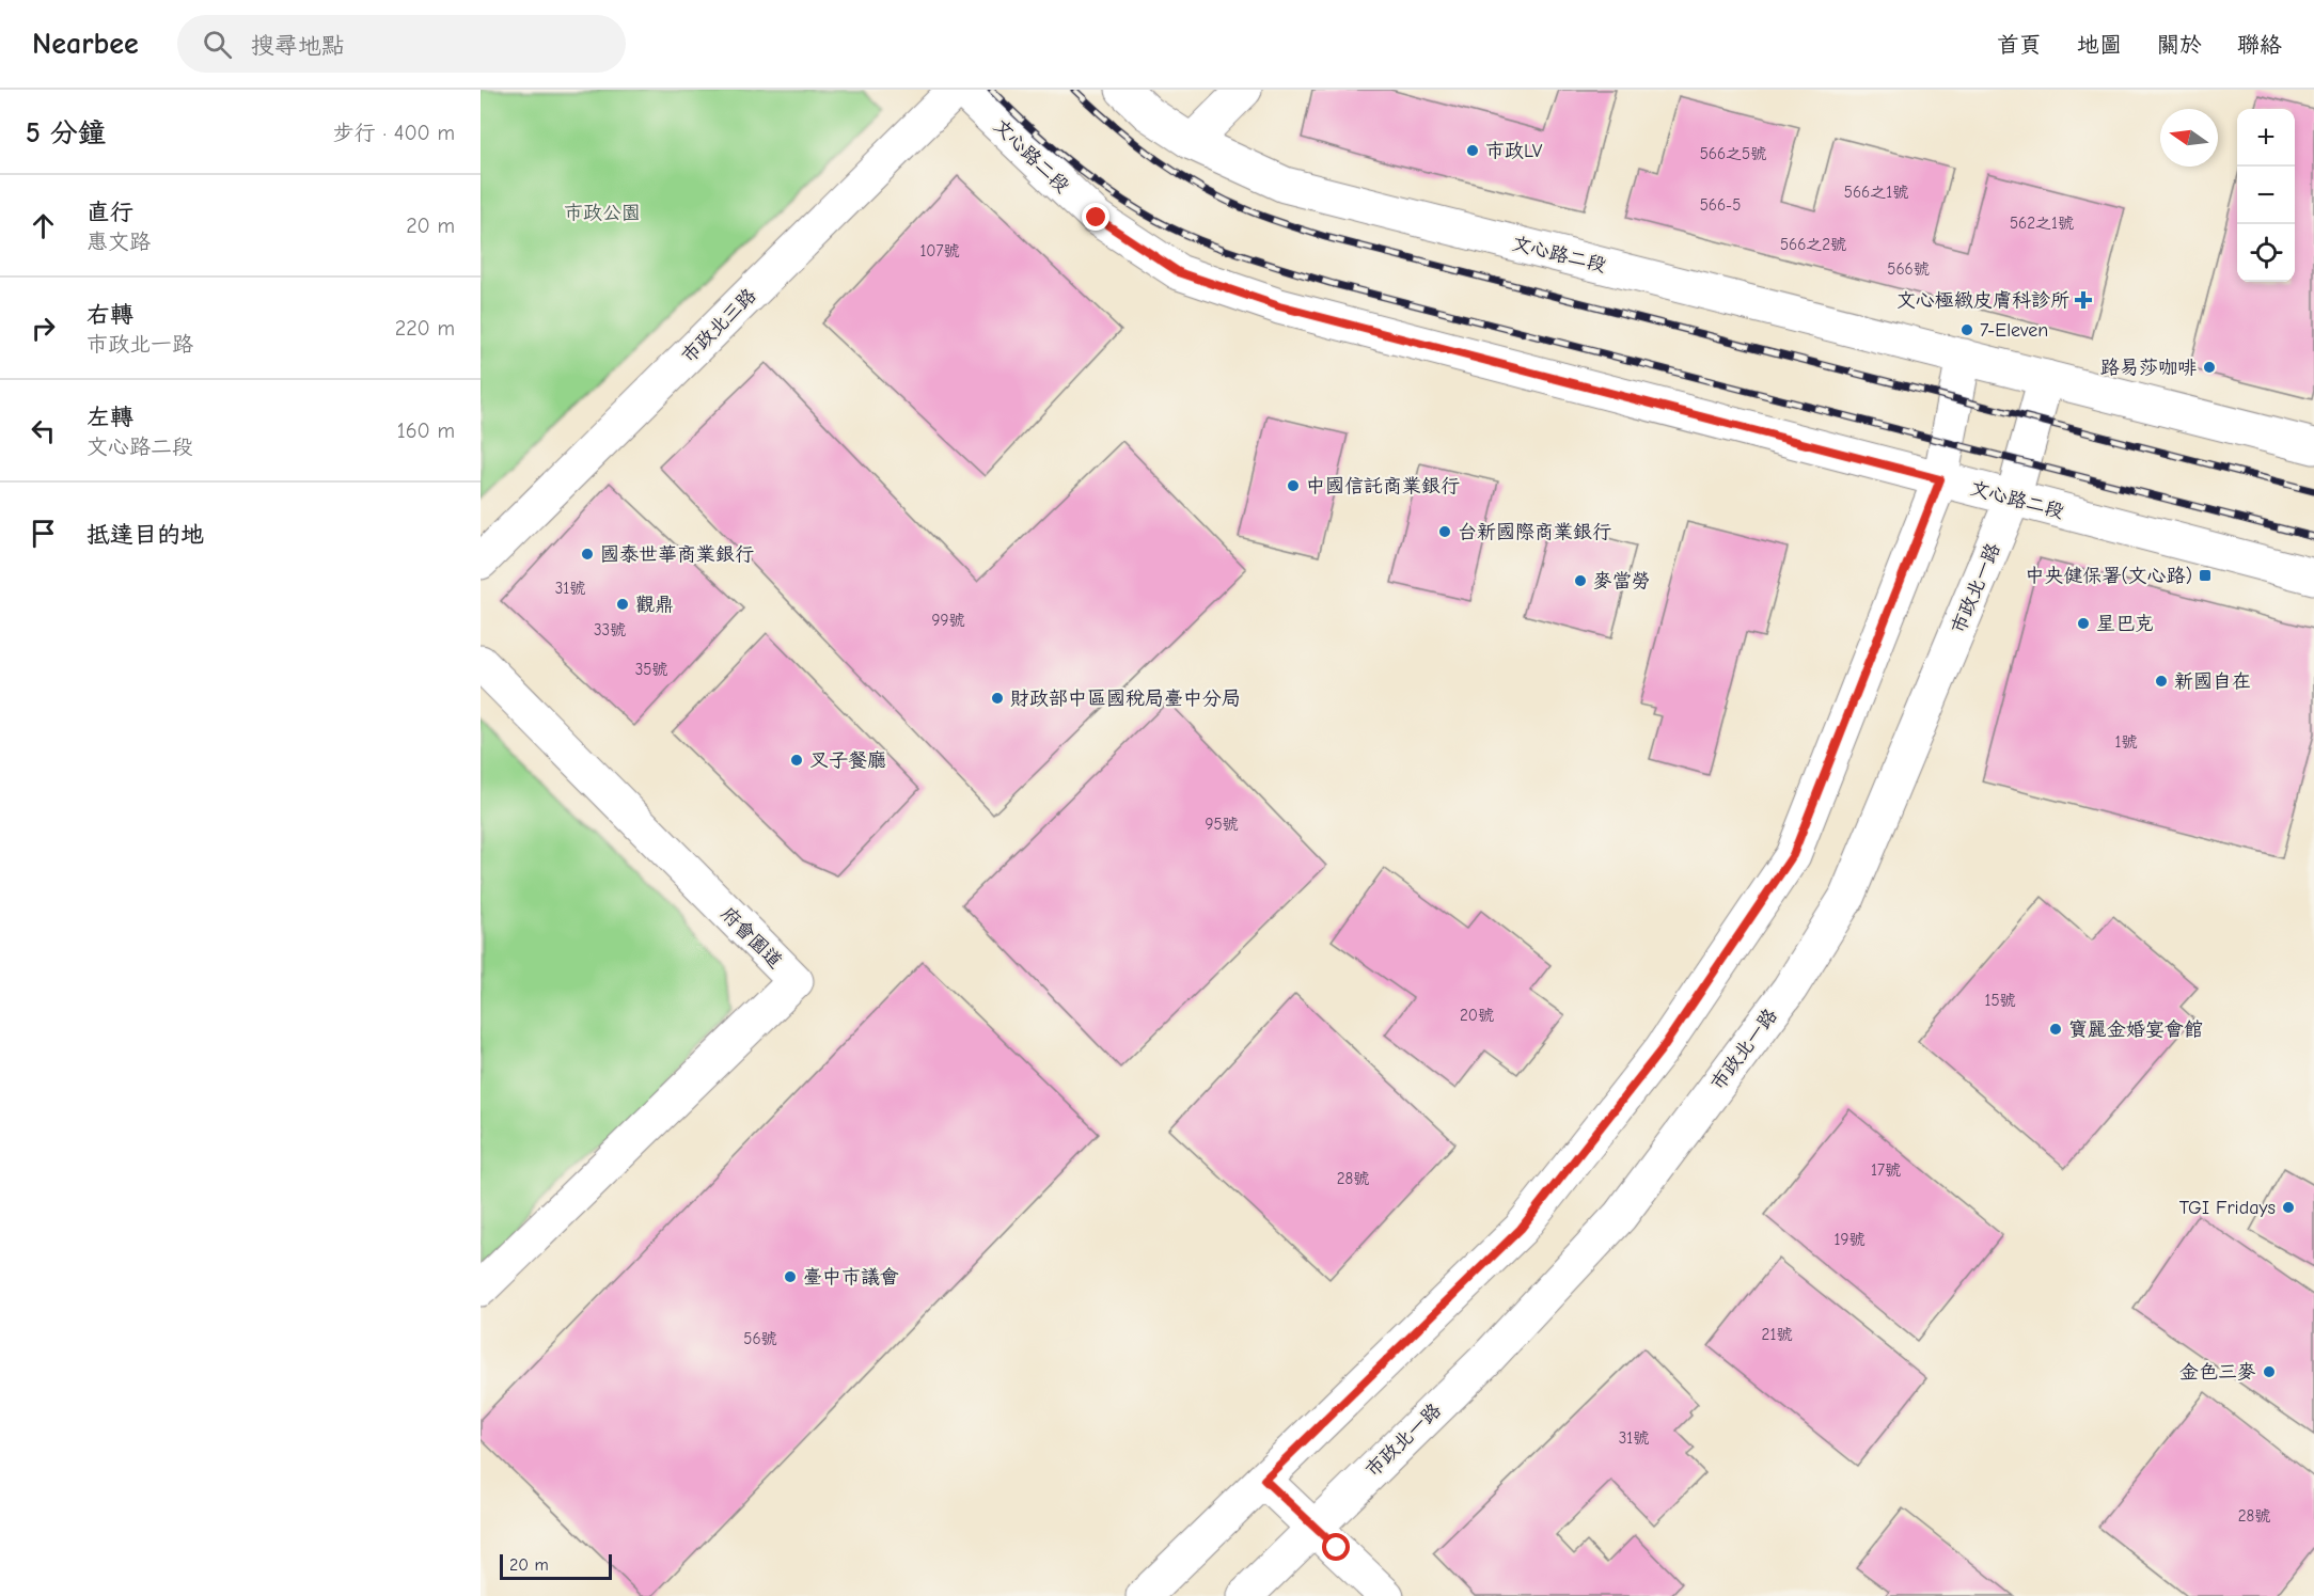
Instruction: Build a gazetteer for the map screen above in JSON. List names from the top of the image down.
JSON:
{
  "streets": {
    "street": [
      "文心路二段",
      "市政北三路",
      "市政北一路",
      "府會園道"
    ]
  },
  "crossings": [
    ["文心路二段", "市政北一路"]
  ],
  "parks": ["市政公園"],
  "places": {
    "other": [
      "市政LV",
      "7-Eleven",
      "路易莎咖啡",
      "中國信託商業銀行",
      "台新國際商業銀行",
      "國泰世華商業銀行",
      "麥當勞",
      "觀鼎",
      "星巴克",
      "新國自在",
      "財政部中區國稅局臺中分局",
      "叉子餐廳",
      "寶麗金婚宴會館",
      "TGI Fridays",
      "臺中市議會",
      "金色三麥"
    ],
    "health": ["文心極緻皮膚科診所"],
    "transit": ["中央健保署(文心路)"]
  },
  "house_numbers": [
    "566之5號",
    "566之1號",
    "566-5",
    "562之1號",
    "566之2號",
    "107號",
    "566號",
    "31號",
    "99號",
    "33號",
    "35號",
    "1號",
    "95號",
    "15號",
    "20號",
    "17號",
    "28號",
    "19號",
    "21號",
    "56號",
    "31號",
    "28號"
  ],
  "scale_bar": "20 m",
  "north": "left",
  "page": {
    "header": "Nearbee",
    "search": "搜尋地點",
    "nav": [
      "首頁",
      "地圖",
      "關於",
      "聯絡"
    ],
    "heading": ["5 分鐘", "步行 · 400 m"],
    "map_buttons": ["+", "−"],
    "list": [
      ["直行", "惠文路", "20 m"],
      ["右轉", "市政北一路", "220 m"],
      ["左轉", "文心路二段", "160 m"],
      "抵達目的地"
    ],
    "scale": "20 m"
  }
}
